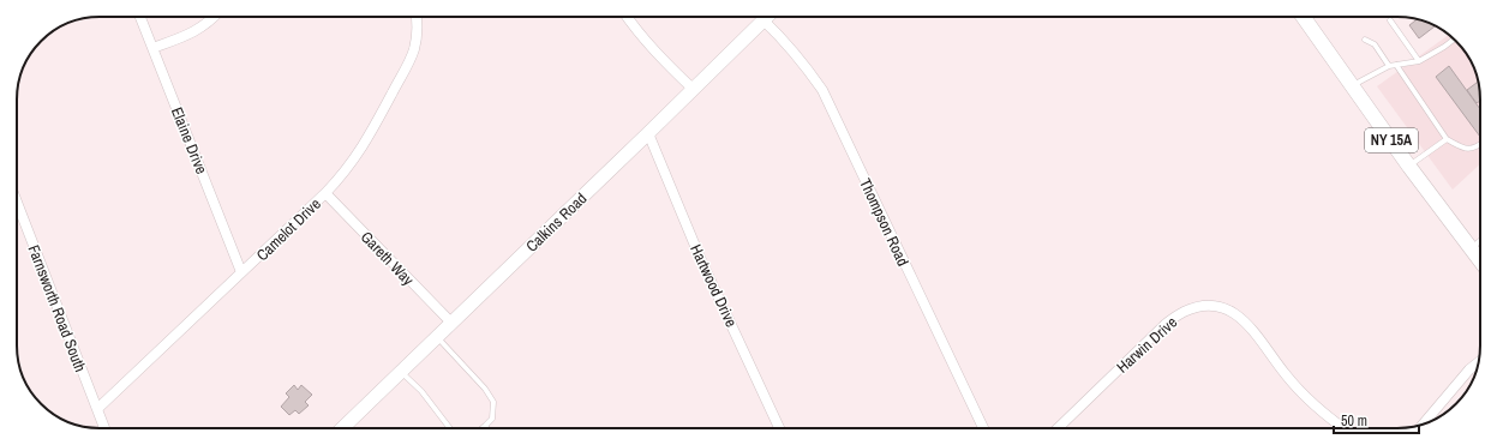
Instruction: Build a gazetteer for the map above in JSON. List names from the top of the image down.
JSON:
{
  "streets": {
    "main road": ["NY 15A", "Calkins Road"],
    "street": [
      "Elaine Drive",
      "Thompson Road",
      "Camelot Drive",
      "Gareth Way",
      "Hartwood Drive",
      "Farnsworth Road South",
      "Harwin Drive"
    ]
  },
  "crossings": [
    ["Elaine Drive", "Camelot Drive"],
    ["Calkins Road", "Thompson Road"],
    ["Calkins Road", "Gareth Way"],
    ["Calkins Road", "Hartwood Drive"],
    ["Camelot Drive", "Gareth Way"],
    ["Camelot Drive", "Farnsworth Road South"]
  ],
  "scale_bar": "50 m"
}
